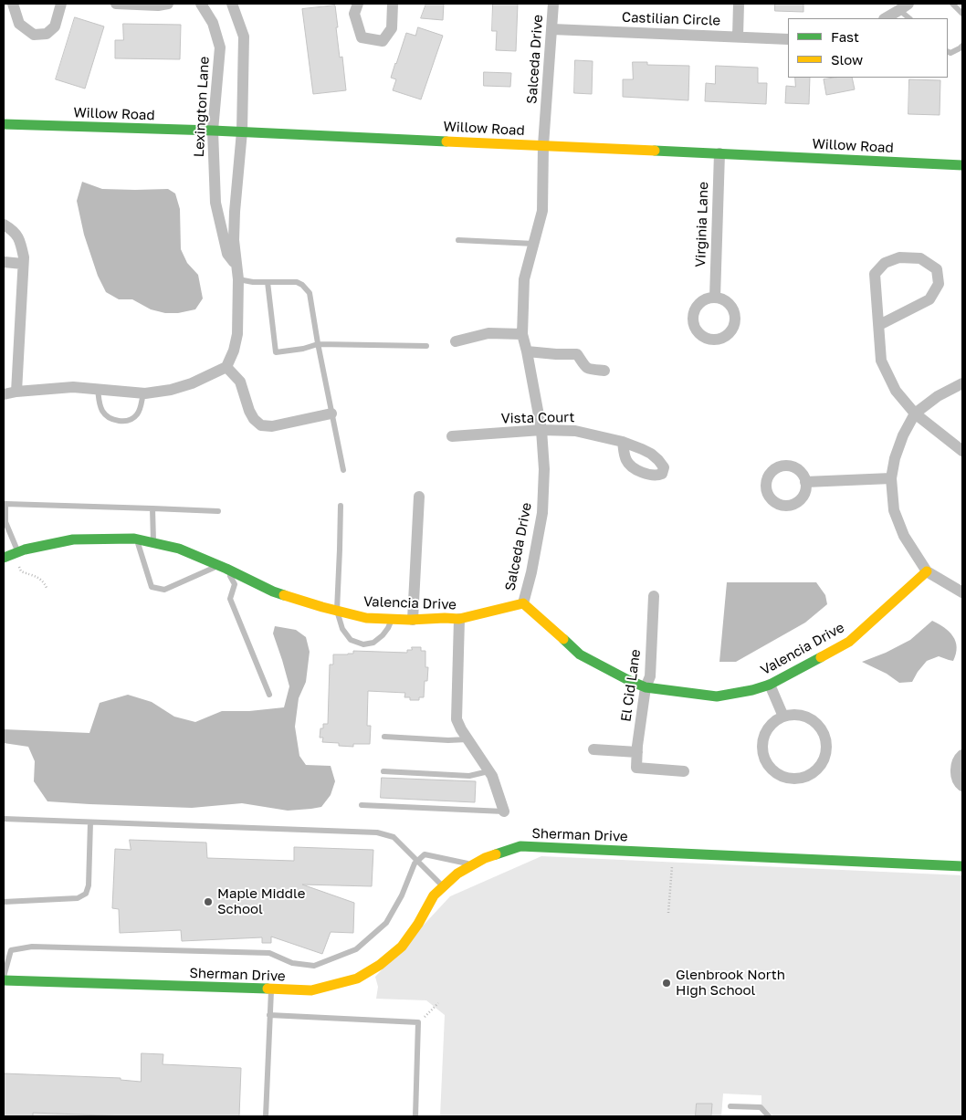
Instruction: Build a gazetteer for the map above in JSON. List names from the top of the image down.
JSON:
{
  "streets": {
    "street": [
      "Castilian Circle",
      "Salceda Drive",
      "Lexington Lane",
      "Willow Road",
      "Virginia Lane",
      "Vista Court",
      "Valencia Drive",
      "El Cid Lane",
      "Sherman Drive"
    ]
  },
  "crossings": [
    ["Castilian Circle", "Salceda Drive"],
    ["Salceda Drive", "Willow Road"],
    ["Salceda Drive", "Vista Court"],
    ["Salceda Drive", "Valencia Drive"],
    ["Lexington Lane", "Willow Road"],
    ["Willow Road", "Virginia Lane"],
    ["Valencia Drive", "El Cid Lane"]
  ],
  "places": ["Maple Middle School", "Glenbrook North High School"],
  "legend": ["Fast", "Slow"]
}
